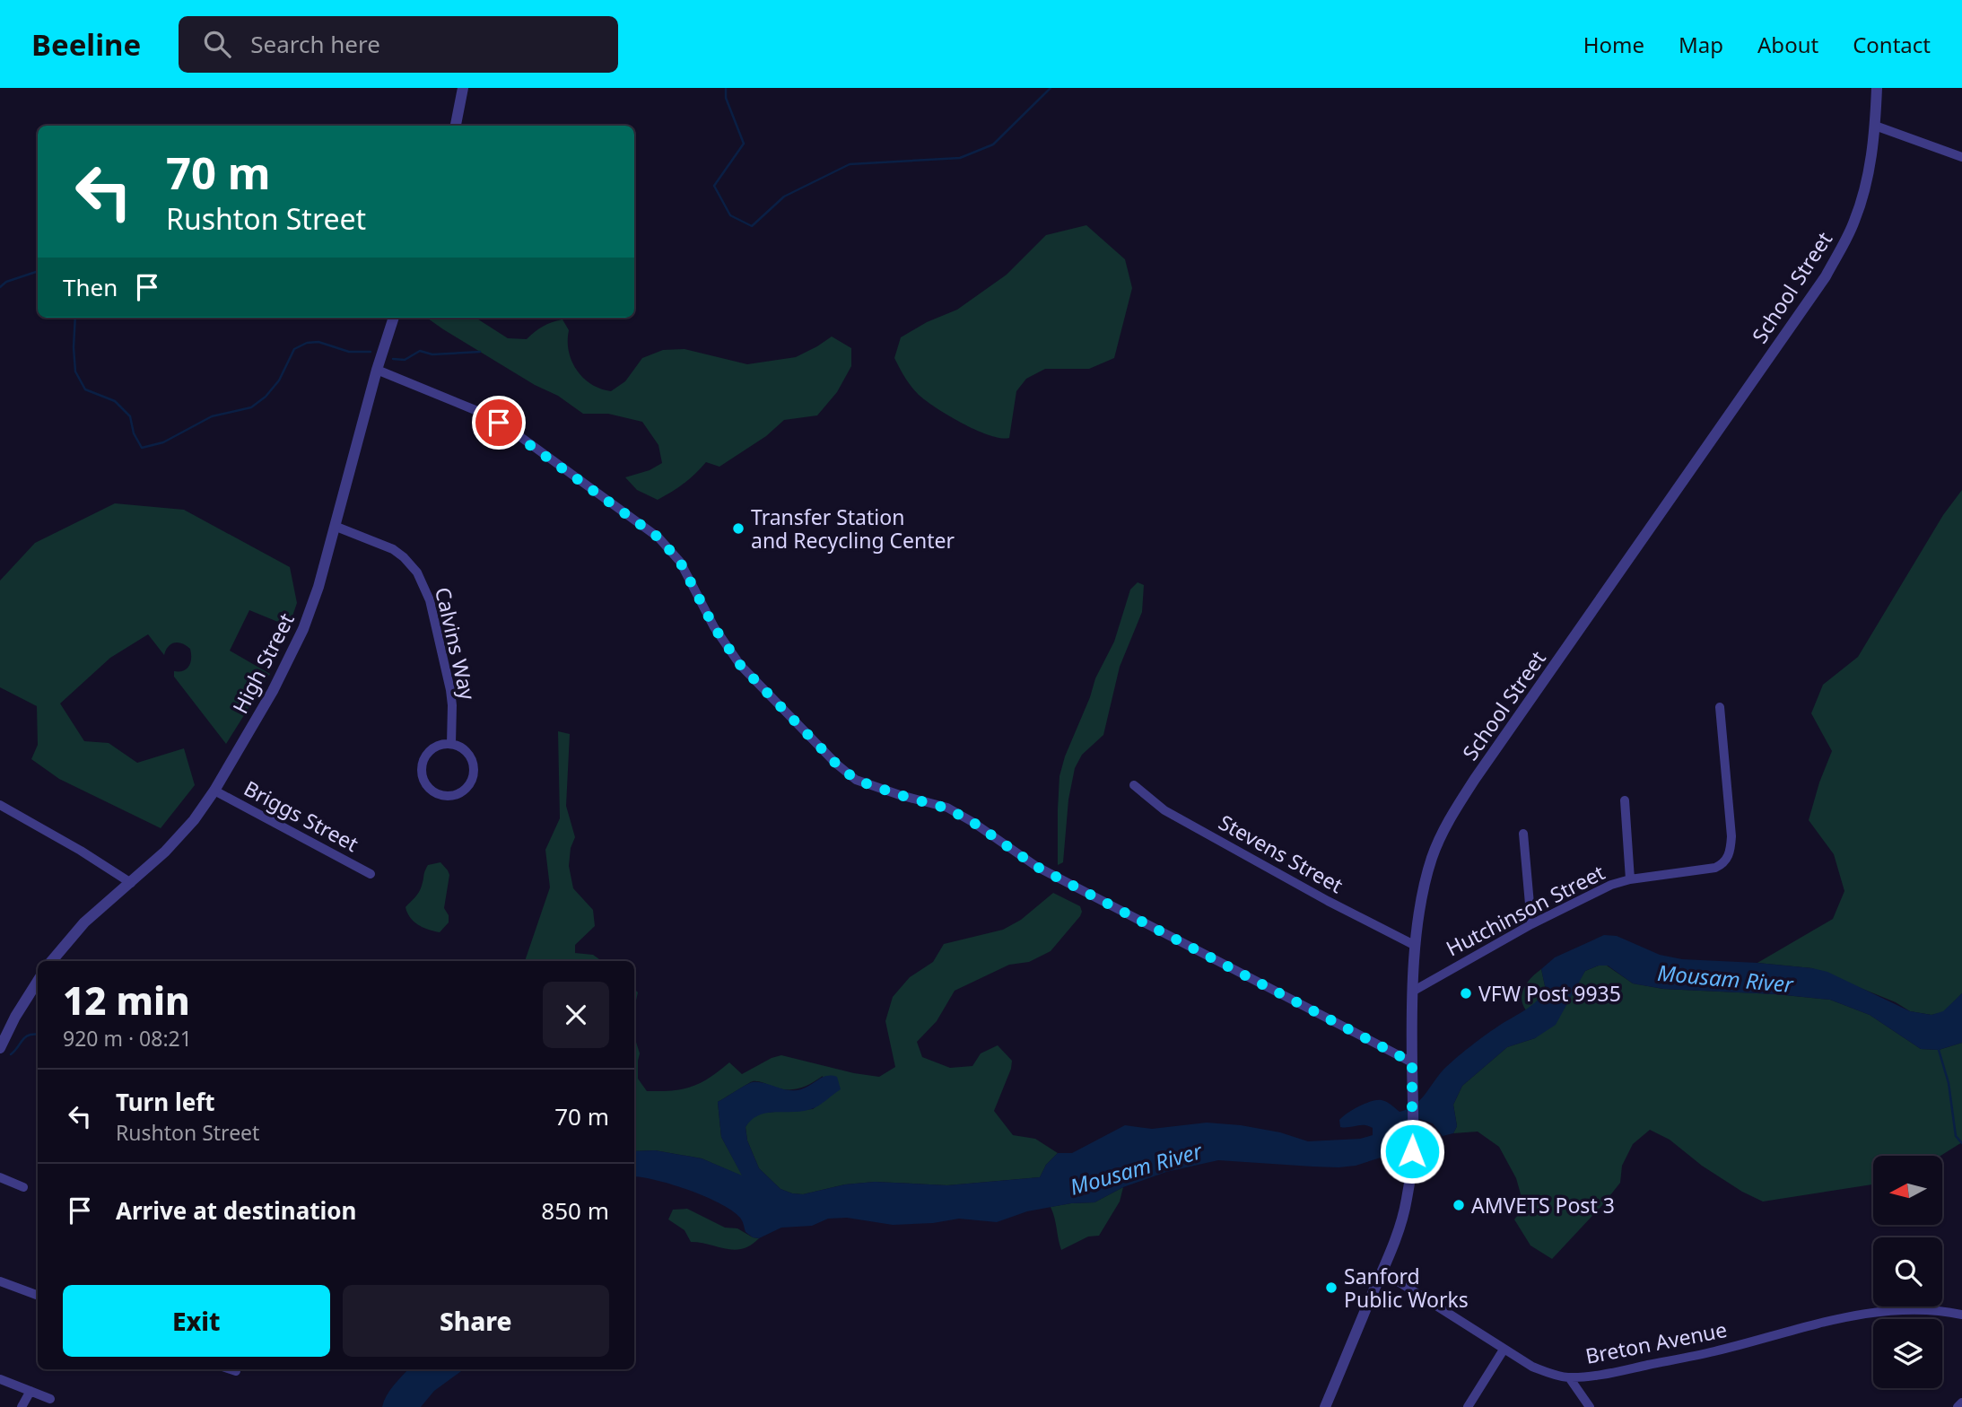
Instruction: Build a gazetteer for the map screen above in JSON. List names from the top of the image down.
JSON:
{
  "streets": {
    "street": [
      "School Street",
      "Calvins Way",
      "High Street",
      "Briggs Street",
      "Stevens Street",
      "Hutchinson Street",
      "Breton Avenue"
    ]
  },
  "crossings": [
    ["School Street", "Stevens Street"],
    ["School Street", "Hutchinson Street"],
    ["School Street", "Breton Avenue"],
    ["Calvins Way", "High Street"],
    ["High Street", "Briggs Street"]
  ],
  "water": ["Mousam River"],
  "places": [
    "Transfer Station and Recycling Center",
    "VFW Post 9935",
    "AMVETS Post 3",
    "Sanford Public Works"
  ],
  "north": "left",
  "page": {
    "header": "Beeline",
    "search": "Search here",
    "nav": [
      "Home",
      "Map",
      "About",
      "Contact"
    ],
    "turn": ["70 m", "Rushton Street"],
    "then": "Then",
    "heading": ["12 min", "920 m · 08:21"],
    "list": [
      {
        "name": "Turn left",
        "note": "Rushton Street",
        "value": "70 m"
      },
      {
        "name": "Arrive at destination",
        "value": "850 m"
      }
    ],
    "buttons": ["Exit", "Share"]
  }
}
